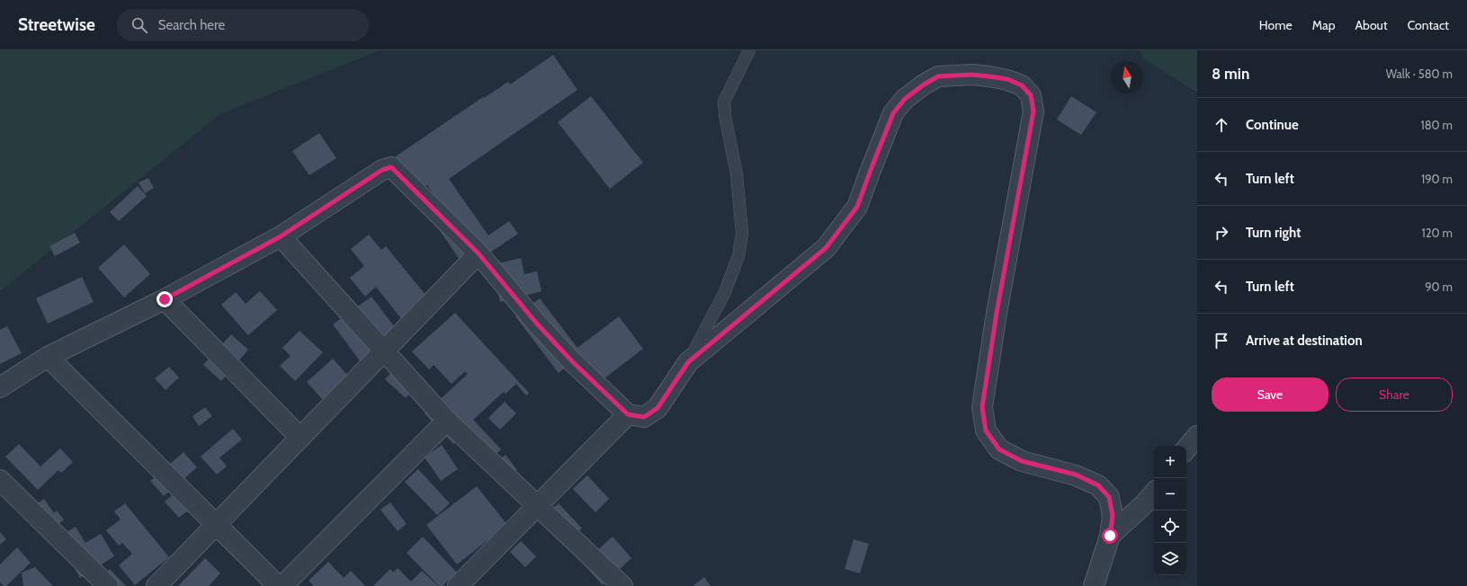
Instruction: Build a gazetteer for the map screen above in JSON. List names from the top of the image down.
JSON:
{
  "north": "top",
  "page": {
    "header": "Streetwise",
    "search": "Search here",
    "nav": [
      "Home",
      "Map",
      "About",
      "Contact"
    ],
    "heading": ["8 min", "Walk · 580 m"],
    "list": [
      ["Continue", "180 m"],
      ["Turn left", "190 m"],
      ["Turn right", "120 m"],
      ["Turn left", "90 m"],
      "Arrive at destination"
    ],
    "buttons": ["Save", "Share"],
    "map_buttons": ["+", "−"]
  }
}
